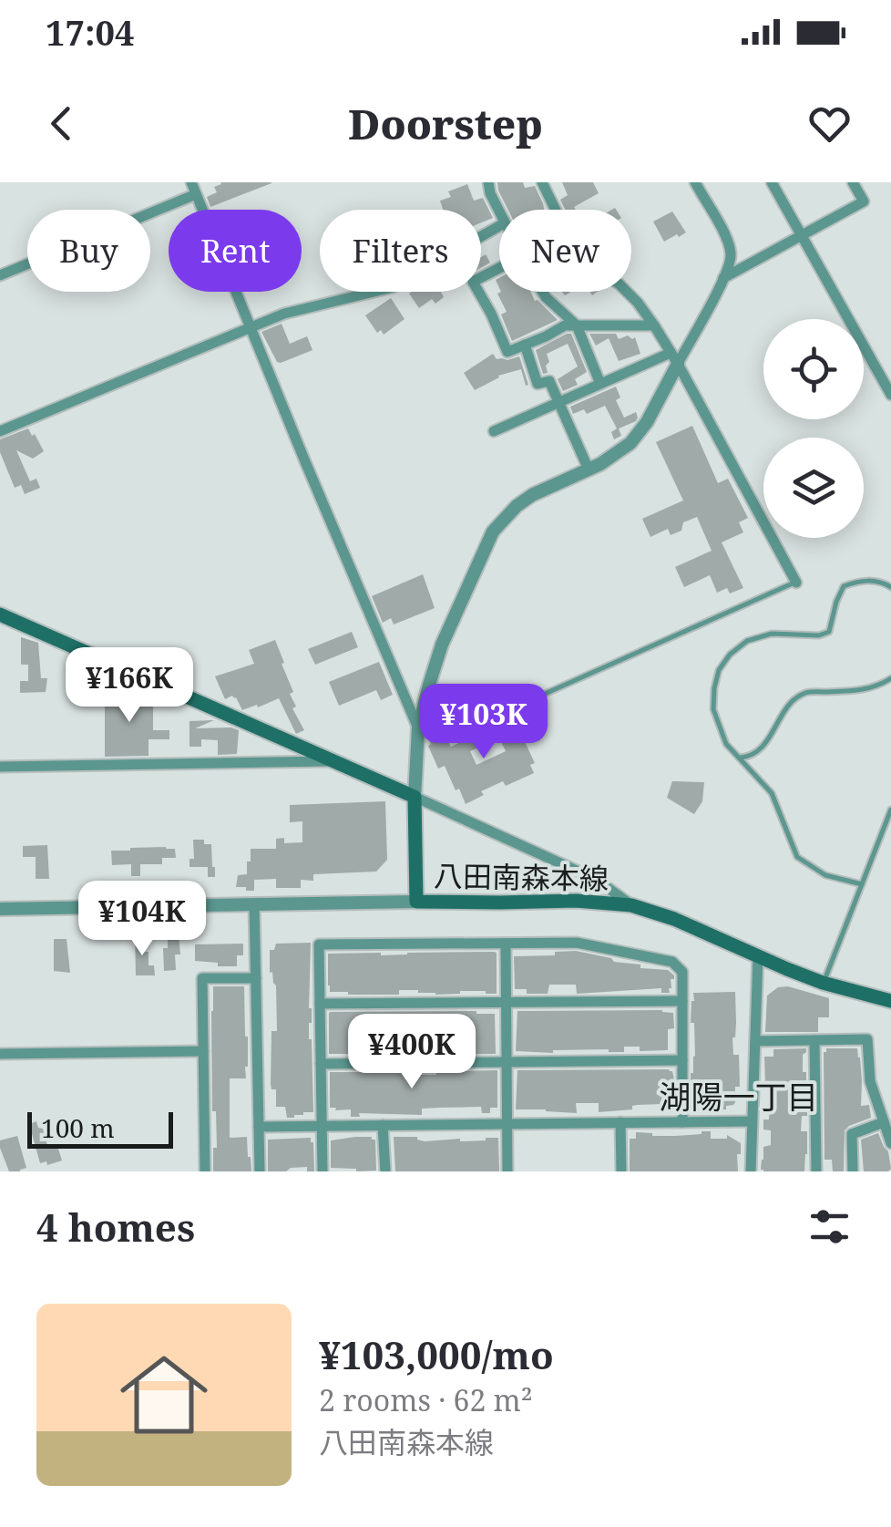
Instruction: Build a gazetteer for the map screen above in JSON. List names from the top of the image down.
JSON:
{
  "streets": {
    "main road": ["八田南森本線"]
  },
  "districts": ["湖陽一丁目"],
  "scale_bar": "100 m",
  "page": {
    "status": "17:04",
    "header": "Doorstep",
    "chip": [
      "Buy",
      "Rent",
      "Filters",
      "New"
    ],
    "price": [
      "¥166K",
      "¥103K",
      "¥104K",
      "¥400K"
    ],
    "scale": "100 m",
    "heading": "4 homes",
    "list": [
      {
        "name": "¥103,000/mo",
        "note": "2 rooms · 62 m² · 八田南森本線"
      }
    ]
  }
}
